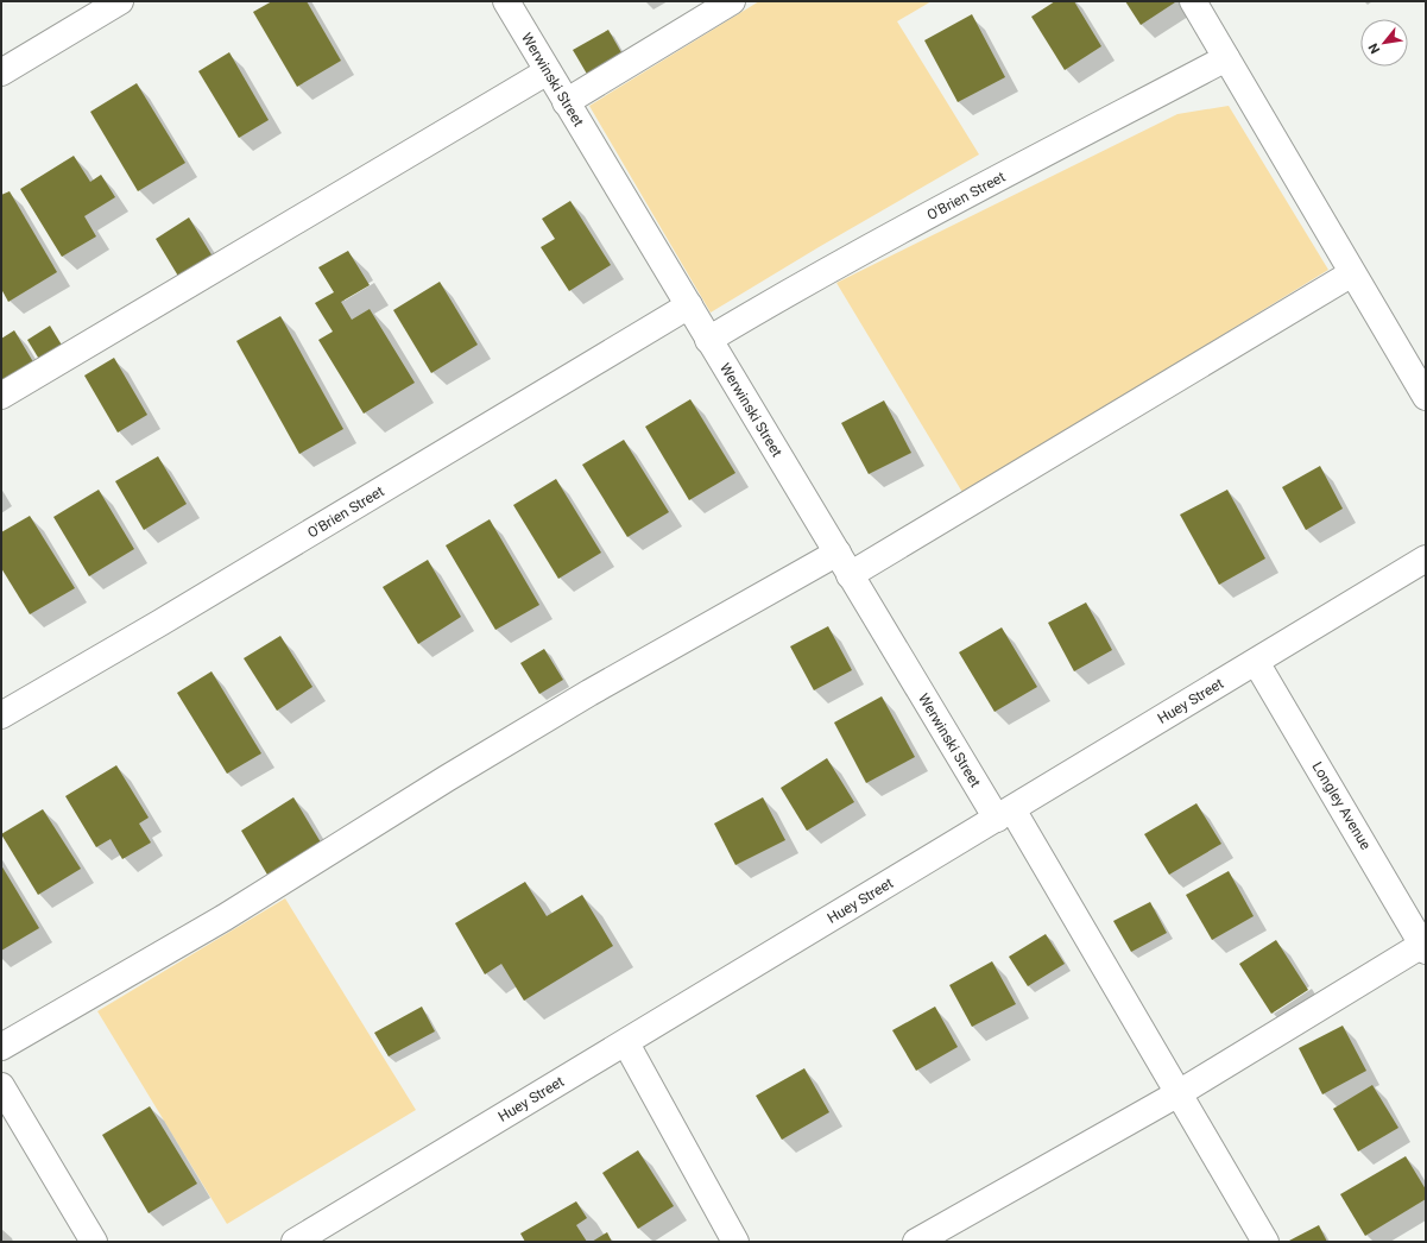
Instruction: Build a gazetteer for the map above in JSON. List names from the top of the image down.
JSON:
{
  "streets": {
    "street": [
      "Werwinski Street",
      "O'Brien Street",
      "Huey Street",
      "Longley Avenue"
    ]
  },
  "crossings": [
    ["Werwinski Street", "O'Brien Street"],
    ["Werwinski Street", "Huey Street"],
    ["Huey Street", "Longley Avenue"]
  ],
  "north": "bottom left"
}
